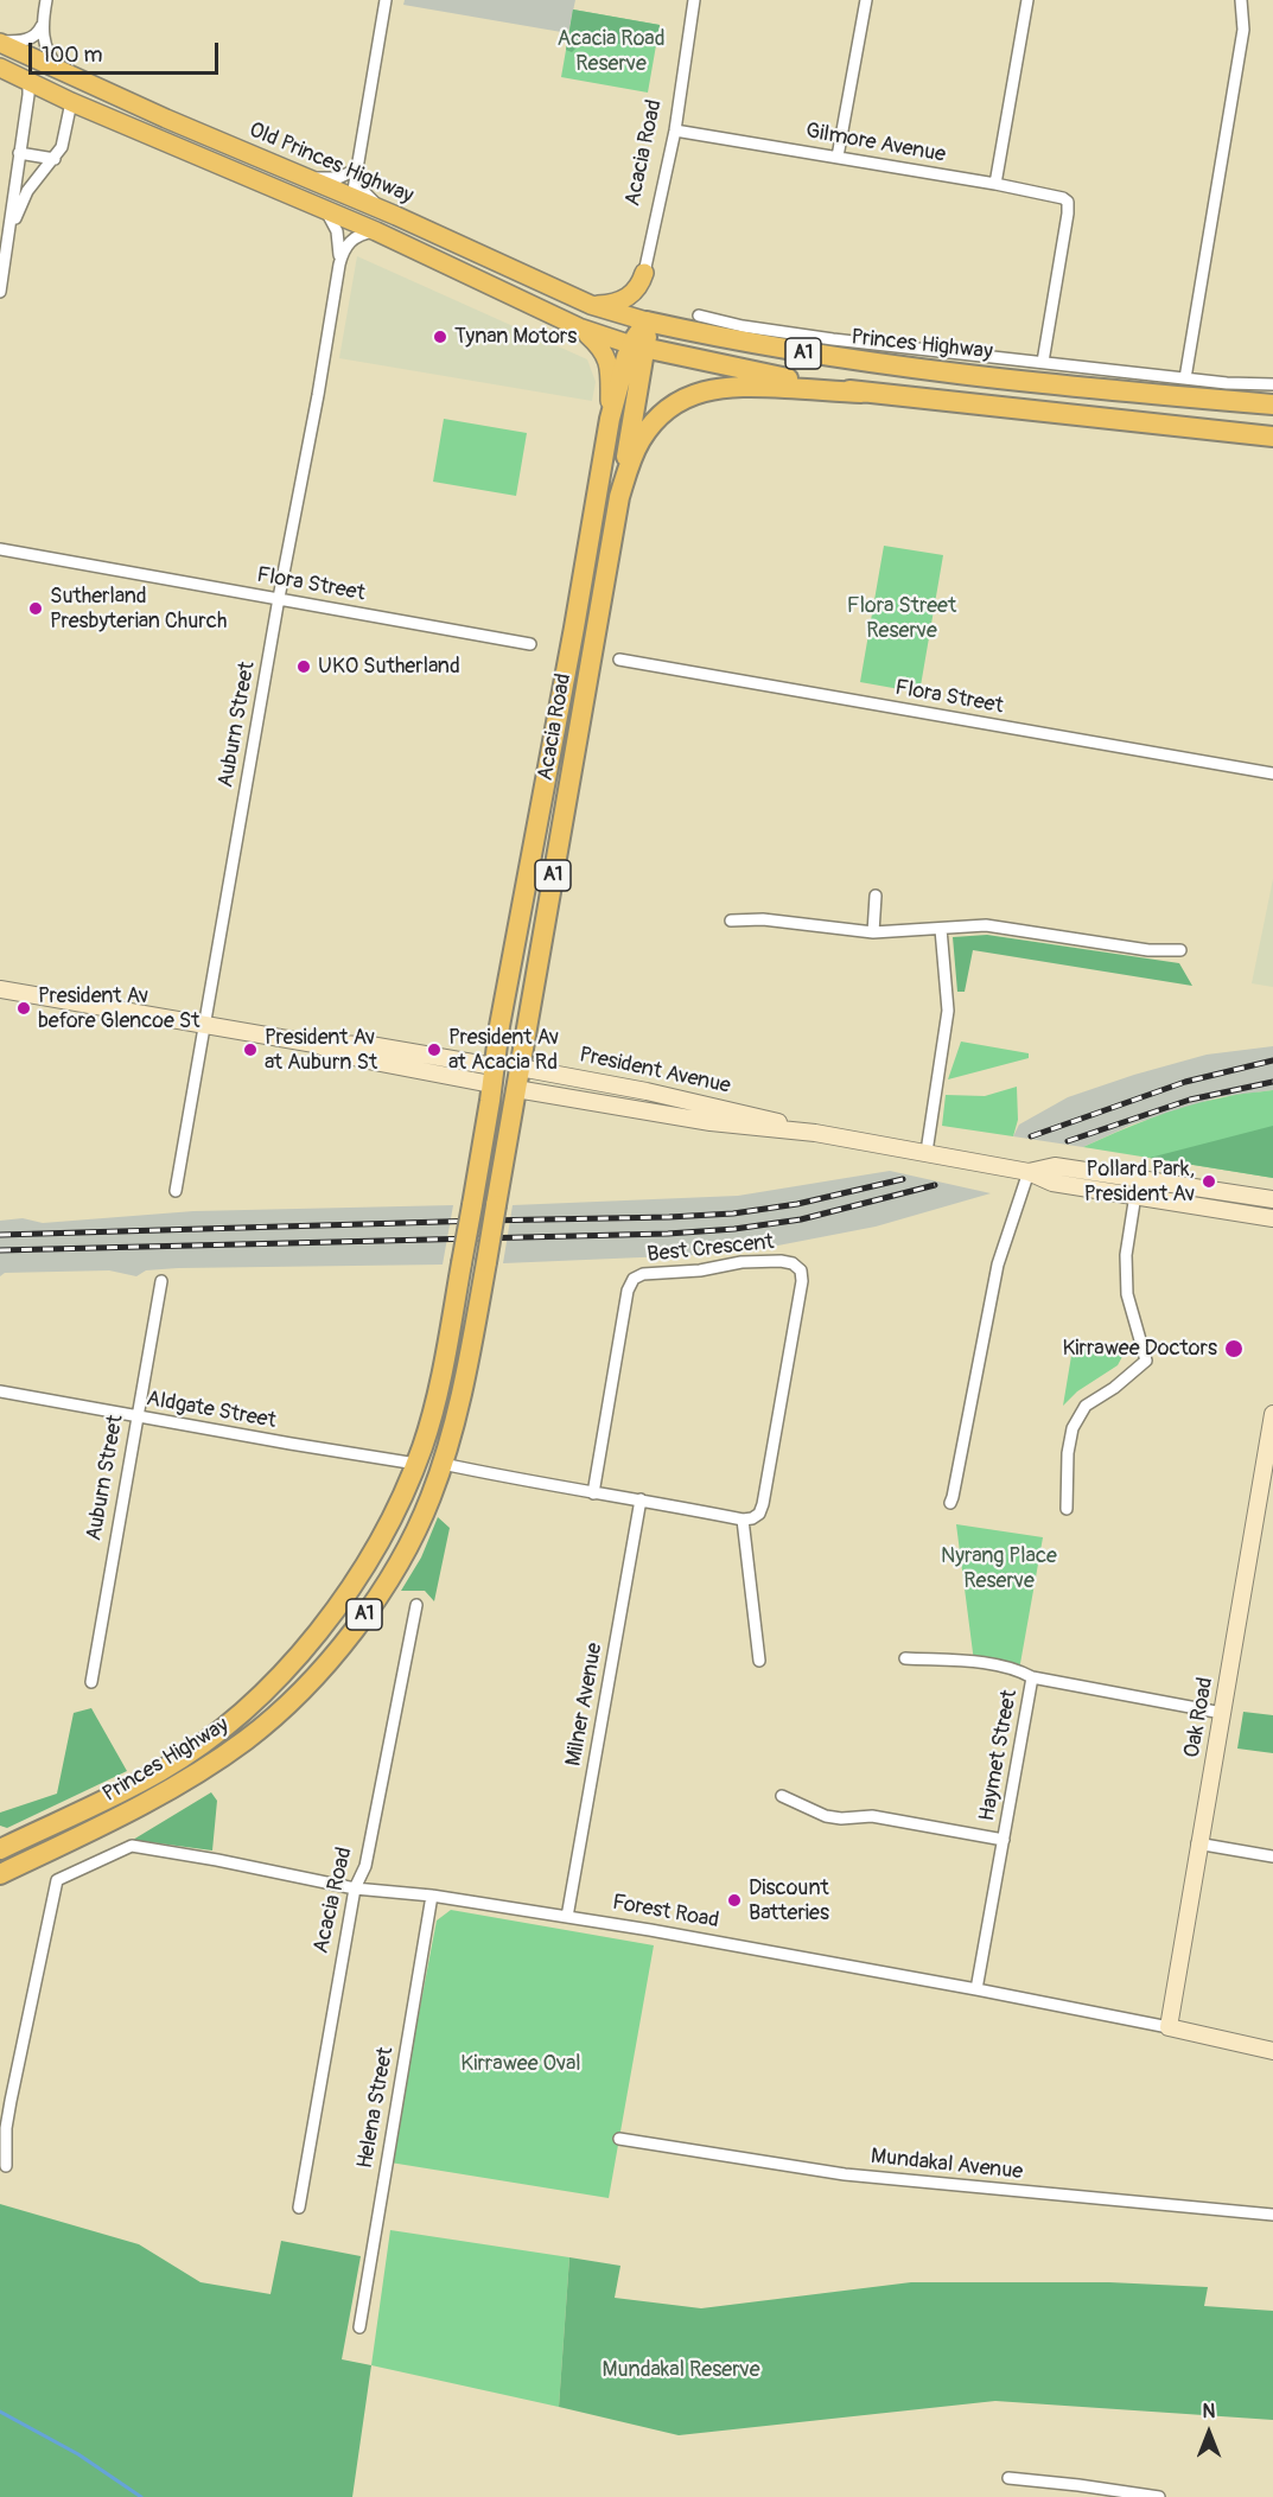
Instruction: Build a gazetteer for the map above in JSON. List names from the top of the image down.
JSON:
{
  "streets": {
    "highway": [
      "Acacia Road",
      "Princes Highway",
      "A1",
      "President Avenue"
    ],
    "main road": ["Old Princes Highway", "Oak Road", "Forest Road"],
    "street": [
      "Gilmore Avenue",
      "Flora Street",
      "Auburn Street",
      "Best Crescent",
      "Aldgate Street",
      "Milner Avenue",
      "Haymet Street",
      "Helena Street",
      "Mundakal Avenue"
    ]
  },
  "crossings": [
    ["Gilmore Avenue", "Acacia Road"],
    ["Gilmore Avenue", "Princes Highway"],
    ["Acacia Road", "Old Princes Highway"],
    ["Acacia Road", "Princes Highway"],
    ["Acacia Road", "A1"],
    ["Acacia Road", "President Avenue"],
    ["Acacia Road", "Forest Road"],
    ["Old Princes Highway", "Princes Highway"],
    ["Old Princes Highway", "A1"],
    ["Old Princes Highway", "Auburn Street"],
    ["Princes Highway", "Aldgate Street"],
    ["Flora Street", "Auburn Street"],
    ["Auburn Street", "President Avenue"],
    ["Auburn Street", "Aldgate Street"],
    ["Milner Avenue", "Forest Road"],
    ["Oak Road", "Haymet Street"],
    ["Oak Road", "Forest Road"],
    ["Haymet Street", "Forest Road"],
    ["Forest Road", "Helena Street"]
  ],
  "parks": [
    "Acacia Road Reserve",
    "Flora Street Reserve",
    "Nyrang Place Reserve",
    "Kirrawee Oval",
    "Mundakal Reserve"
  ],
  "places": [
    "Tynan Motors",
    "Sutherland Presbyterian Church",
    "UKO Sutherland",
    "President Av before Glencoe St",
    "President Av at Auburn St",
    "President Av at Acacia Rd",
    "Pollard Park, President Av",
    "Kirrawee Doctors",
    "Discount Batteries"
  ],
  "scale_bar": "100 m",
  "north": "top"
}
